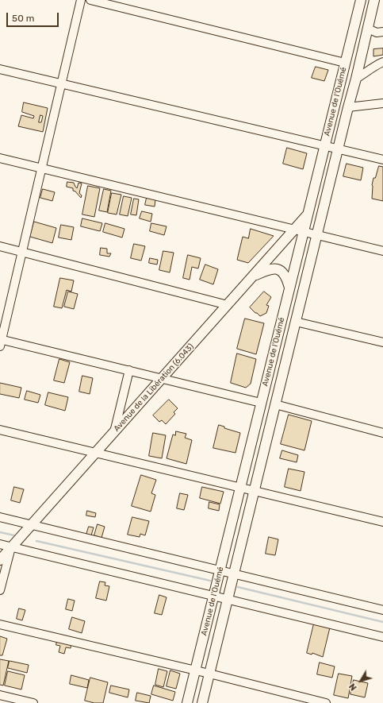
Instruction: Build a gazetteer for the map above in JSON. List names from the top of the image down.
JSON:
{
  "streets": {
    "main road": ["Avenue de l'Ouémé", "Avenue de la Libération (6.043)"]
  },
  "crossings": [
    ["Avenue de l'Ouémé", "Avenue de la Libération (6.043)"]
  ],
  "scale_bar": "50 m",
  "north": "bottom left"
}
